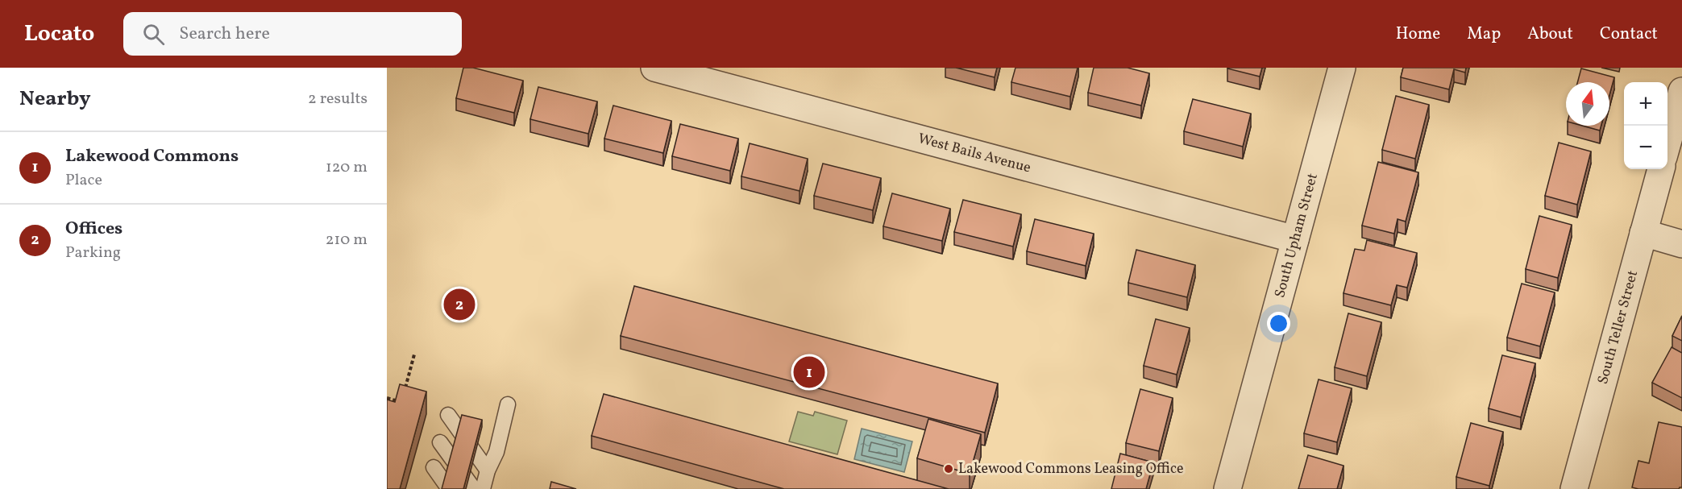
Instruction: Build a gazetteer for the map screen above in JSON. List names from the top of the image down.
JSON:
{
  "streets": {
    "street": ["West Bails Avenue", "South Upham Street", "South Teller Street"]
  },
  "crossings": [
    ["West Bails Avenue", "South Upham Street"]
  ],
  "places": ["Lakewood Commons Leasing Office"],
  "north": "top",
  "page": {
    "header": "Locato",
    "search": "Search here",
    "nav": [
      "Home",
      "Map",
      "About",
      "Contact"
    ],
    "heading": ["Nearby", "2 results"],
    "map_buttons": ["+", "−"],
    "list": [
      {
        "mark": "1",
        "name": "Lakewood Commons",
        "note": "Place",
        "value": "120 m"
      },
      {
        "mark": "2",
        "name": "Offices",
        "note": "Parking",
        "value": "210 m"
      }
    ],
    "pins": ["2", "1"]
  }
}
